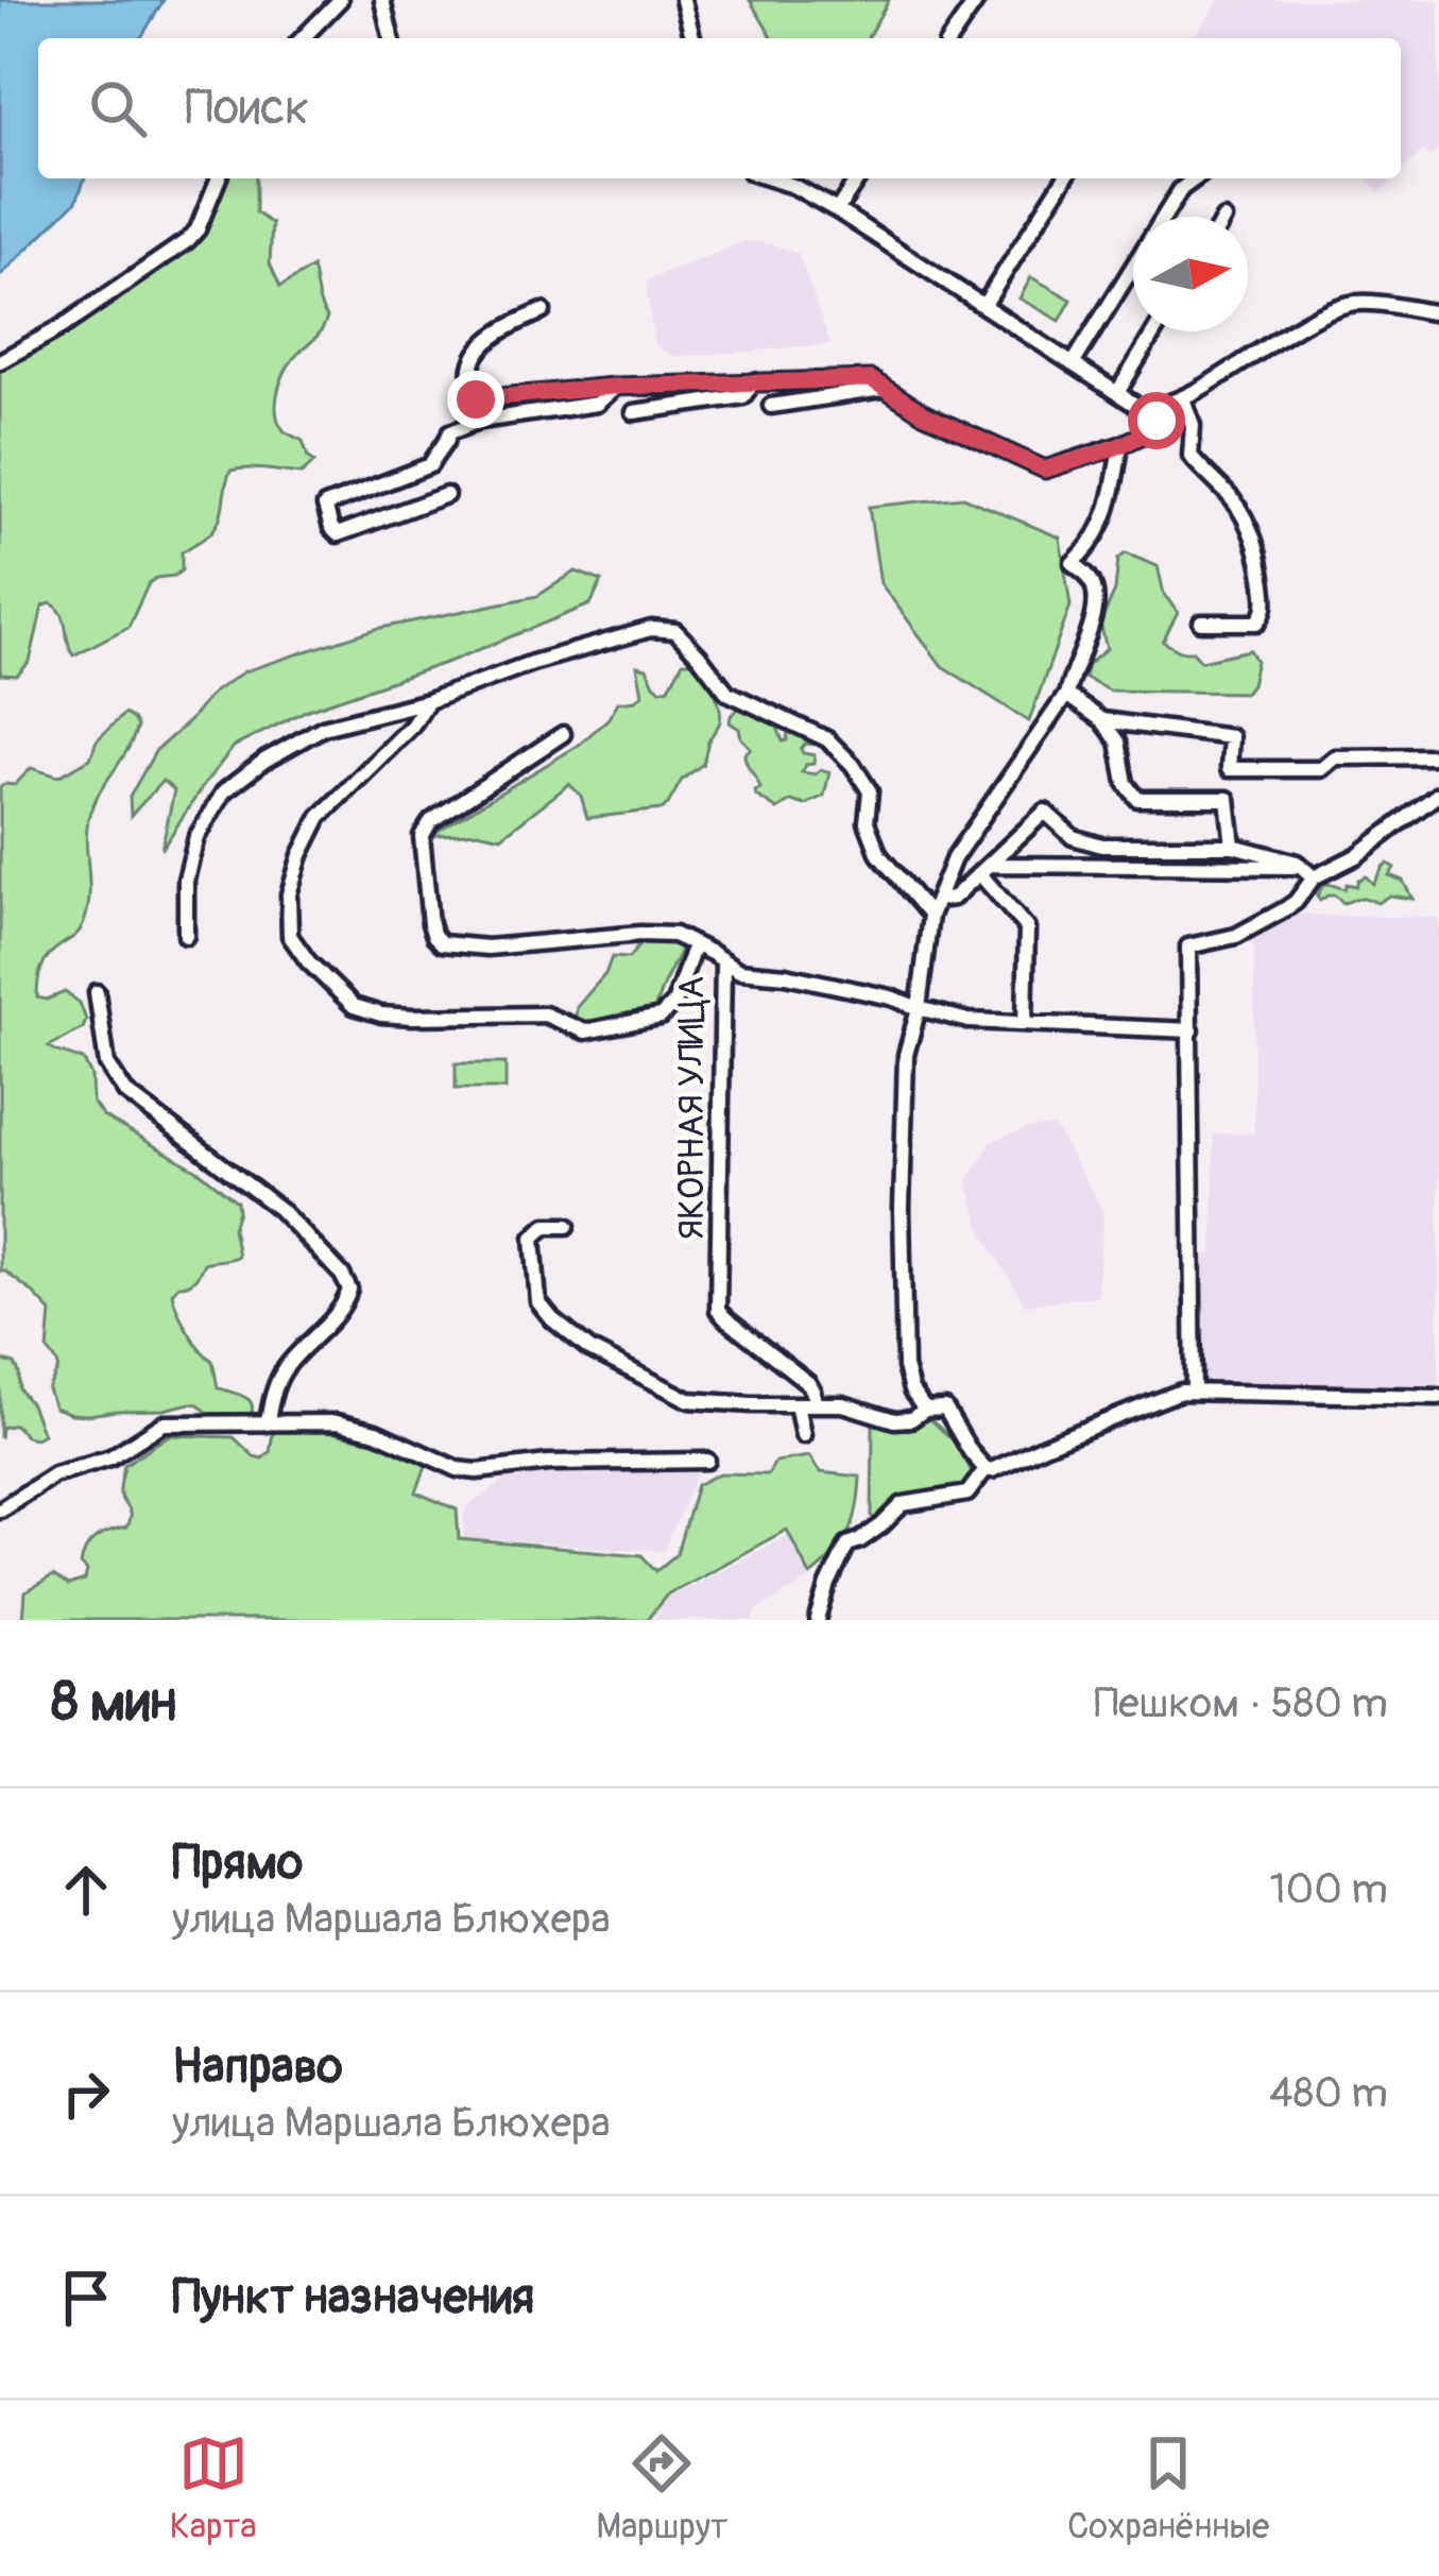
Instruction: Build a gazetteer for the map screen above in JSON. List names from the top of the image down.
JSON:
{
  "streets": {
    "street": ["ЯКОРНАЯ УЛИЦА"]
  },
  "north": "right",
  "page": {
    "search": "Поиск",
    "heading": ["8 мин", "Пешком · 580 m"],
    "list": [
      ["Прямо", "улица Маршала Блюхера", "100 m"],
      ["Направо", "улица Маршала Блюхера", "480 m"],
      "Пункт назначения"
    ],
    "nav": ["Карта", "Маршрут", "Сохранённые"]
  }
}
